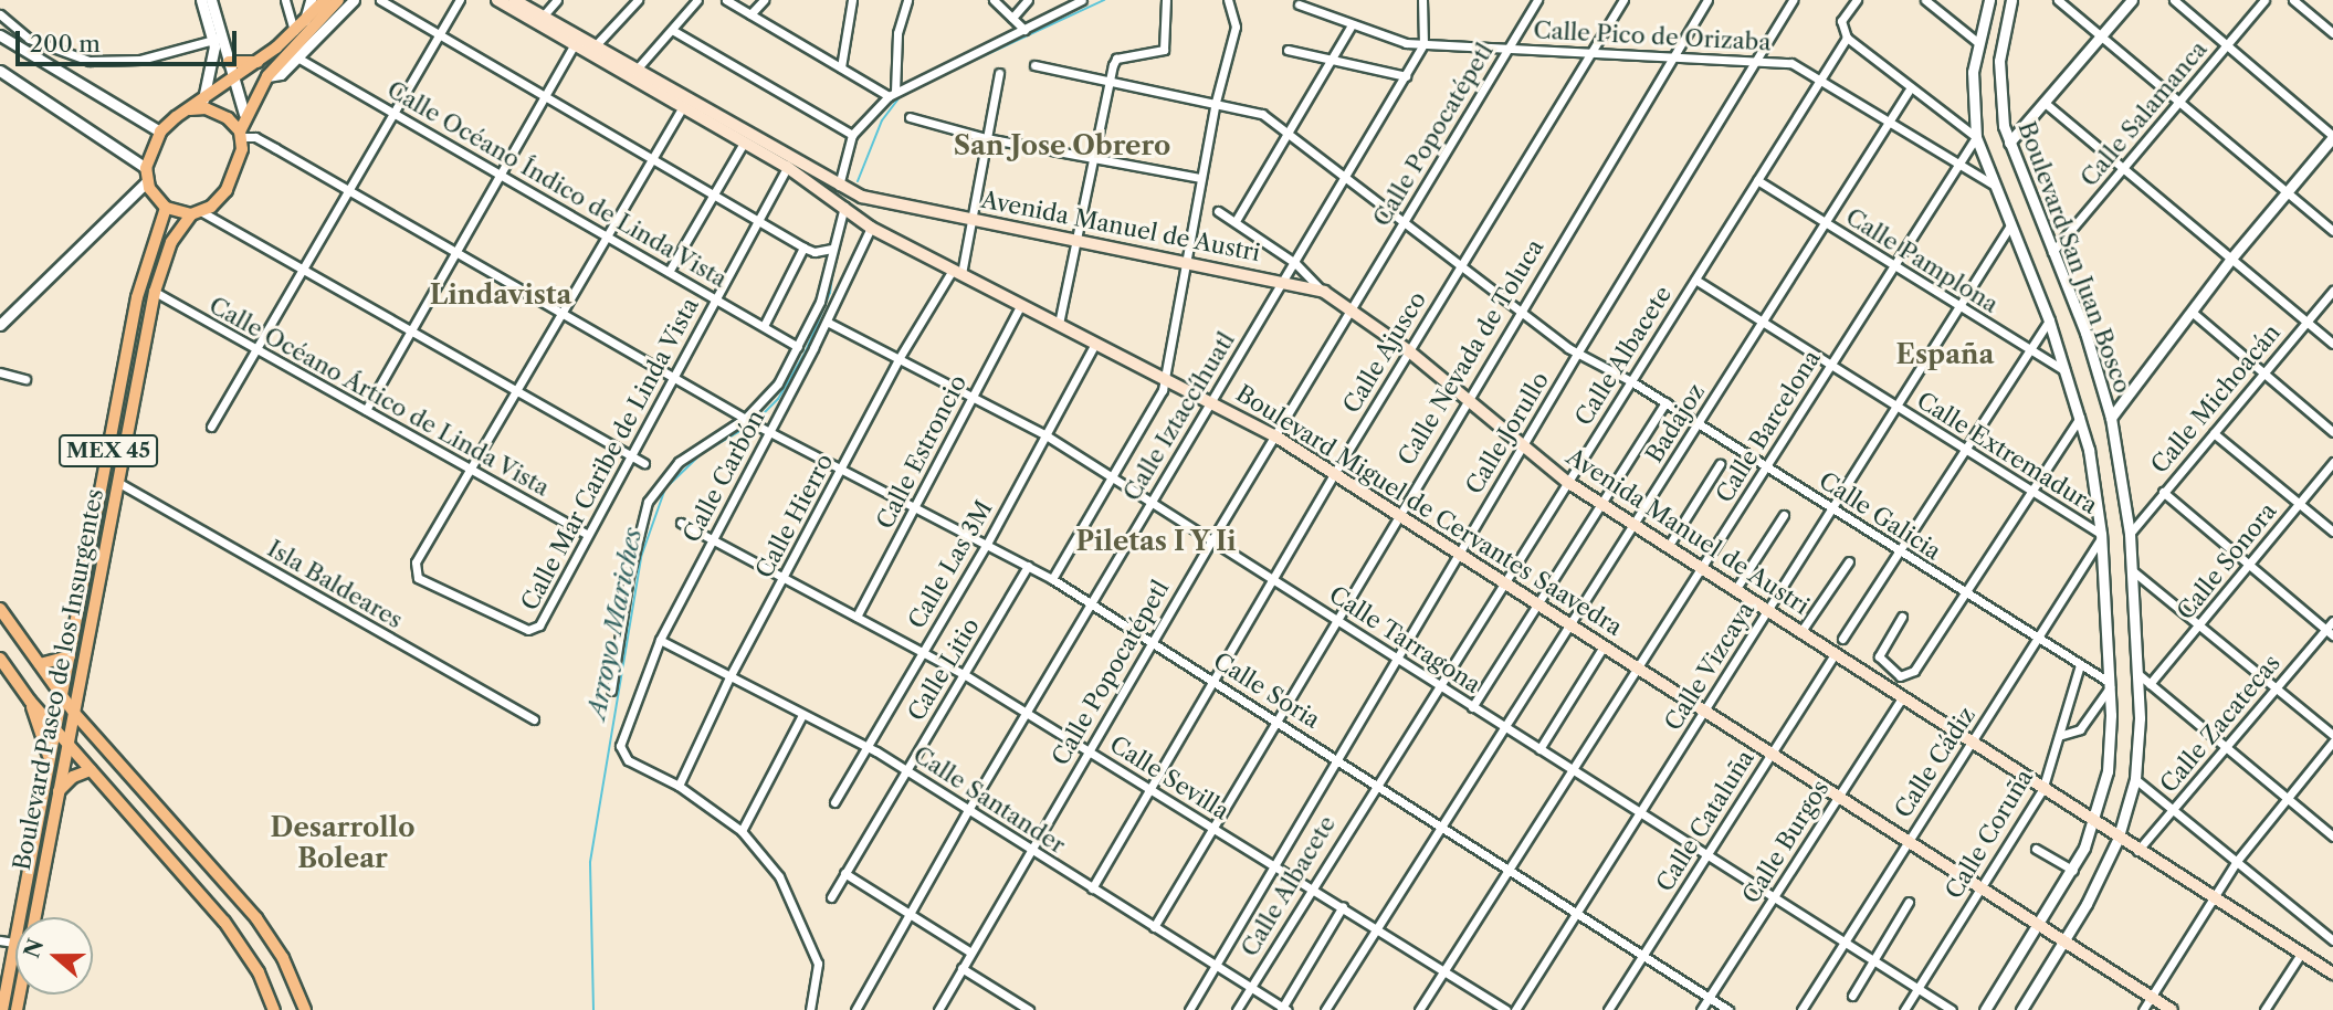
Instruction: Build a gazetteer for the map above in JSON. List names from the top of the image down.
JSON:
{
  "streets": {
    "main road": [
      "Avenida Manuel de Austri",
      "MEX 45",
      "Boulevard Miguel de Cervantes Saavedra",
      "Boulevard Paseo de los Insurgentes"
    ],
    "street": [
      "Calle Pico de Orizaba",
      "Calle Salamanca",
      "Calle Popocatépetl",
      "Calle Océano Índico de Linda Vista",
      "Boulevard San Juan Bosco",
      "Calle Pamplona",
      "Calle Ajusco",
      "Calle Nevada de Toluca",
      "Calle Albacete",
      "Calle Océano Ártico de Linda Vista",
      "Calle Michoacán",
      "Calle Iztaccíhuatl",
      "Badajoz",
      "Calle Barcelona",
      "Calle Jorullo",
      "Calle Estroncio",
      "Calle Extremadura",
      "Calle Mar Caribe de Linda Vista",
      "Calle Carbón",
      "Calle Hierro",
      "Calle Galicia",
      "Calle Sonora",
      "Calle Las 3M",
      "Isla Baldeares",
      "Calle Tarragona",
      "Calle Vizcaya",
      "Calle Litio",
      "Calle Soria",
      "Calle Zacatecas",
      "Calle Cádiz",
      "Calle Sevilla",
      "Calle Santander",
      "Calle Cataluña",
      "Calle Coruña",
      "Calle Burgos"
    ]
  },
  "crossings": [
    ["Calle Pico de Orizaba", "Calle Popocatépetl"],
    ["Calle Pico de Orizaba", "Boulevard San Juan Bosco"],
    ["Calle Pico de Orizaba", "Calle Ajusco"],
    ["Calle Pico de Orizaba", "Calle Nevada de Toluca"],
    ["Calle Pico de Orizaba", "Calle Albacete"],
    ["Calle Pico de Orizaba", "Calle Iztaccíhuatl"],
    ["Calle Pico de Orizaba", "Badajoz"],
    ["Calle Pico de Orizaba", "Calle Barcelona"],
    ["Calle Pico de Orizaba", "Calle Jorullo"],
    ["Calle Salamanca", "Boulevard San Juan Bosco"],
    ["Calle Popocatépetl", "Avenida Manuel de Austri"],
    ["Calle Popocatépetl", "Boulevard Miguel de Cervantes Saavedra"],
    ["Calle Popocatépetl", "Calle Galicia"],
    ["Calle Popocatépetl", "Calle Tarragona"],
    ["Calle Popocatépetl", "Calle Soria"],
    ["Calle Popocatépetl", "Calle Sevilla"],
    ["Calle Popocatépetl", "Calle Santander"],
    ["Calle Océano Índico de Linda Vista", "Calle Mar Caribe de Linda Vista"],
    ["Avenida Manuel de Austri", "Boulevard San Juan Bosco"],
    ["Avenida Manuel de Austri", "Calle Ajusco"],
    ["Avenida Manuel de Austri", "Calle Nevada de Toluca"],
    ["Avenida Manuel de Austri", "Calle Albacete"],
    ["Avenida Manuel de Austri", "Calle Iztaccíhuatl"],
    ["Avenida Manuel de Austri", "Badajoz"],
    ["Avenida Manuel de Austri", "Calle Barcelona"],
    ["Avenida Manuel de Austri", "Calle Jorullo"],
    ["Avenida Manuel de Austri", "Boulevard Miguel de Cervantes Saavedra"],
    ["Avenida Manuel de Austri", "Calle Hierro"],
    ["Avenida Manuel de Austri", "Calle Vizcaya"],
    ["Avenida Manuel de Austri", "Calle Zacatecas"],
    ["Avenida Manuel de Austri", "Calle Cádiz"],
    ["Avenida Manuel de Austri", "Calle Cataluña"],
    ["Avenida Manuel de Austri", "Calle Coruña"],
    ["Avenida Manuel de Austri", "Calle Burgos"],
    ["Boulevard San Juan Bosco", "Calle Pamplona"],
    ["Boulevard San Juan Bosco", "Calle Michoacán"],
    ["Boulevard San Juan Bosco", "Calle Barcelona"],
    ["Boulevard San Juan Bosco", "Calle Extremadura"],
    ["Boulevard San Juan Bosco", "Boulevard Miguel de Cervantes Saavedra"],
    ["Boulevard San Juan Bosco", "Calle Galicia"],
    ["Boulevard San Juan Bosco", "Calle Vizcaya"],
    ["Boulevard San Juan Bosco", "Calle Cádiz"],
    ["Calle Pamplona", "Calle Albacete"],
    ["Calle Pamplona", "Badajoz"],
    ["Calle Pamplona", "Calle Barcelona"],
    ["Calle Pamplona", "Calle Vizcaya"],
    ["Calle Ajusco", "Boulevard Miguel de Cervantes Saavedra"],
    ["Calle Ajusco", "Calle Galicia"],
    ["Calle Ajusco", "Calle Tarragona"],
    ["Calle Ajusco", "Calle Soria"],
    ["Calle Ajusco", "Calle Sevilla"],
    ["Calle Ajusco", "Calle Santander"],
    ["Calle Nevada de Toluca", "Boulevard Miguel de Cervantes Saavedra"],
    ["Calle Nevada de Toluca", "Calle Galicia"],
    ["Calle Nevada de Toluca", "Calle Tarragona"],
    ["Calle Nevada de Toluca", "Calle Soria"],
    ["Calle Nevada de Toluca", "Calle Sevilla"],
    ["Calle Nevada de Toluca", "Calle Santander"],
    ["Calle Albacete", "Calle Extremadura"],
    ["Calle Albacete", "Boulevard Miguel de Cervantes Saavedra"],
    ["Calle Albacete", "Calle Galicia"],
    ["Calle Albacete", "Calle Tarragona"],
    ["Calle Albacete", "Calle Soria"],
    ["Calle Albacete", "Calle Sevilla"],
    ["Calle Albacete", "Calle Santander"],
    ["Calle Océano Ártico de Linda Vista", "Calle Mar Caribe de Linda Vista"],
    ["Calle Océano Ártico de Linda Vista", "Boulevard Paseo de los Insurgentes"],
    ["Calle Iztaccíhuatl", "Boulevard Miguel de Cervantes Saavedra"],
    ["Calle Iztaccíhuatl", "Calle Galicia"],
    ["Calle Iztaccíhuatl", "Calle Tarragona"],
    ["Calle Iztaccíhuatl", "Calle Soria"],
    ["Calle Iztaccíhuatl", "Calle Sevilla"],
    ["Calle Iztaccíhuatl", "Calle Santander"],
    ["Badajoz", "Calle Extremadura"],
    ["Badajoz", "Boulevard Miguel de Cervantes Saavedra"],
    ["Badajoz", "Calle Galicia"],
    ["Badajoz", "Calle Tarragona"],
    ["Badajoz", "Calle Soria"],
    ["Badajoz", "Calle Sevilla"],
    ["Calle Barcelona", "Calle Extremadura"],
    ["Calle Barcelona", "Boulevard Miguel de Cervantes Saavedra"],
    ["Calle Barcelona", "Calle Galicia"],
    ["Calle Barcelona", "Calle Tarragona"],
    ["Calle Barcelona", "Calle Soria"],
    ["Calle Barcelona", "Calle Sevilla"],
    ["Calle Jorullo", "Boulevard Miguel de Cervantes Saavedra"],
    ["Calle Jorullo", "Calle Galicia"],
    ["Calle Jorullo", "Calle Tarragona"],
    ["Calle Jorullo", "Calle Soria"],
    ["Calle Jorullo", "Calle Sevilla"],
    ["Calle Jorullo", "Calle Santander"],
    ["Calle Estroncio", "Boulevard Miguel de Cervantes Saavedra"],
    ["Calle Estroncio", "Calle Tarragona"],
    ["Calle Estroncio", "Calle Soria"],
    ["Calle Estroncio", "Calle Sevilla"],
    ["Calle Extremadura", "Calle Vizcaya"],
    ["Calle Extremadura", "Calle Cádiz"],
    ["Calle Mar Caribe de Linda Vista", "Boulevard Miguel de Cervantes Saavedra"],
    ["Calle Mar Caribe de Linda Vista", "Calle Soria"],
    ["Calle Carbón", "Boulevard Miguel de Cervantes Saavedra"],
    ["Calle Carbón", "Calle Hierro"],
    ["Calle Carbón", "Calle Tarragona"],
    ["Calle Carbón", "Calle Soria"],
    ["Calle Carbón", "Calle Sevilla"],
    ["Calle Carbón", "Calle Santander"],
    ["Boulevard Miguel de Cervantes Saavedra", "Calle Hierro"],
    ["Boulevard Miguel de Cervantes Saavedra", "Calle Las 3M"],
    ["Boulevard Miguel de Cervantes Saavedra", "Calle Vizcaya"],
    ["Boulevard Miguel de Cervantes Saavedra", "Calle Cádiz"],
    ["Boulevard Miguel de Cervantes Saavedra", "Calle Cataluña"],
    ["Boulevard Miguel de Cervantes Saavedra", "Calle Coruña"],
    ["Boulevard Miguel de Cervantes Saavedra", "Calle Burgos"],
    ["Calle Hierro", "Calle Tarragona"],
    ["Calle Hierro", "Calle Soria"],
    ["Calle Hierro", "Calle Sevilla"],
    ["Calle Hierro", "Calle Santander"],
    ["Calle Galicia", "Calle Vizcaya"],
    ["Calle Galicia", "Calle Cádiz"],
    ["Calle Galicia", "Calle Coruña"],
    ["Calle Las 3M", "Calle Tarragona"],
    ["Calle Las 3M", "Calle Soria"],
    ["Calle Las 3M", "Calle Sevilla"],
    ["Calle Las 3M", "Calle Santander"],
    ["Isla Baldeares", "Boulevard Paseo de los Insurgentes"],
    ["Calle Tarragona", "Calle Vizcaya"],
    ["Calle Tarragona", "Calle Cádiz"],
    ["Calle Tarragona", "Calle Cataluña"],
    ["Calle Tarragona", "Calle Coruña"],
    ["Calle Tarragona", "Calle Burgos"],
    ["Calle Vizcaya", "Calle Soria"],
    ["Calle Litio", "Calle Soria"],
    ["Calle Litio", "Calle Sevilla"],
    ["Calle Litio", "Calle Santander"],
    ["Boulevard Paseo de los Insurgentes", "Calle Soria"],
    ["Calle Soria", "Calle Cataluña"],
    ["Calle Soria", "Calle Burgos"]
  ],
  "districts": [
    "San Jose Obrero",
    "Lindavista",
    "España",
    "Piletas I Y Ii",
    "Desarrollo Bolear"
  ],
  "water": ["Arroyo Mariches"],
  "scale_bar": "200 m",
  "north": "left"
}
